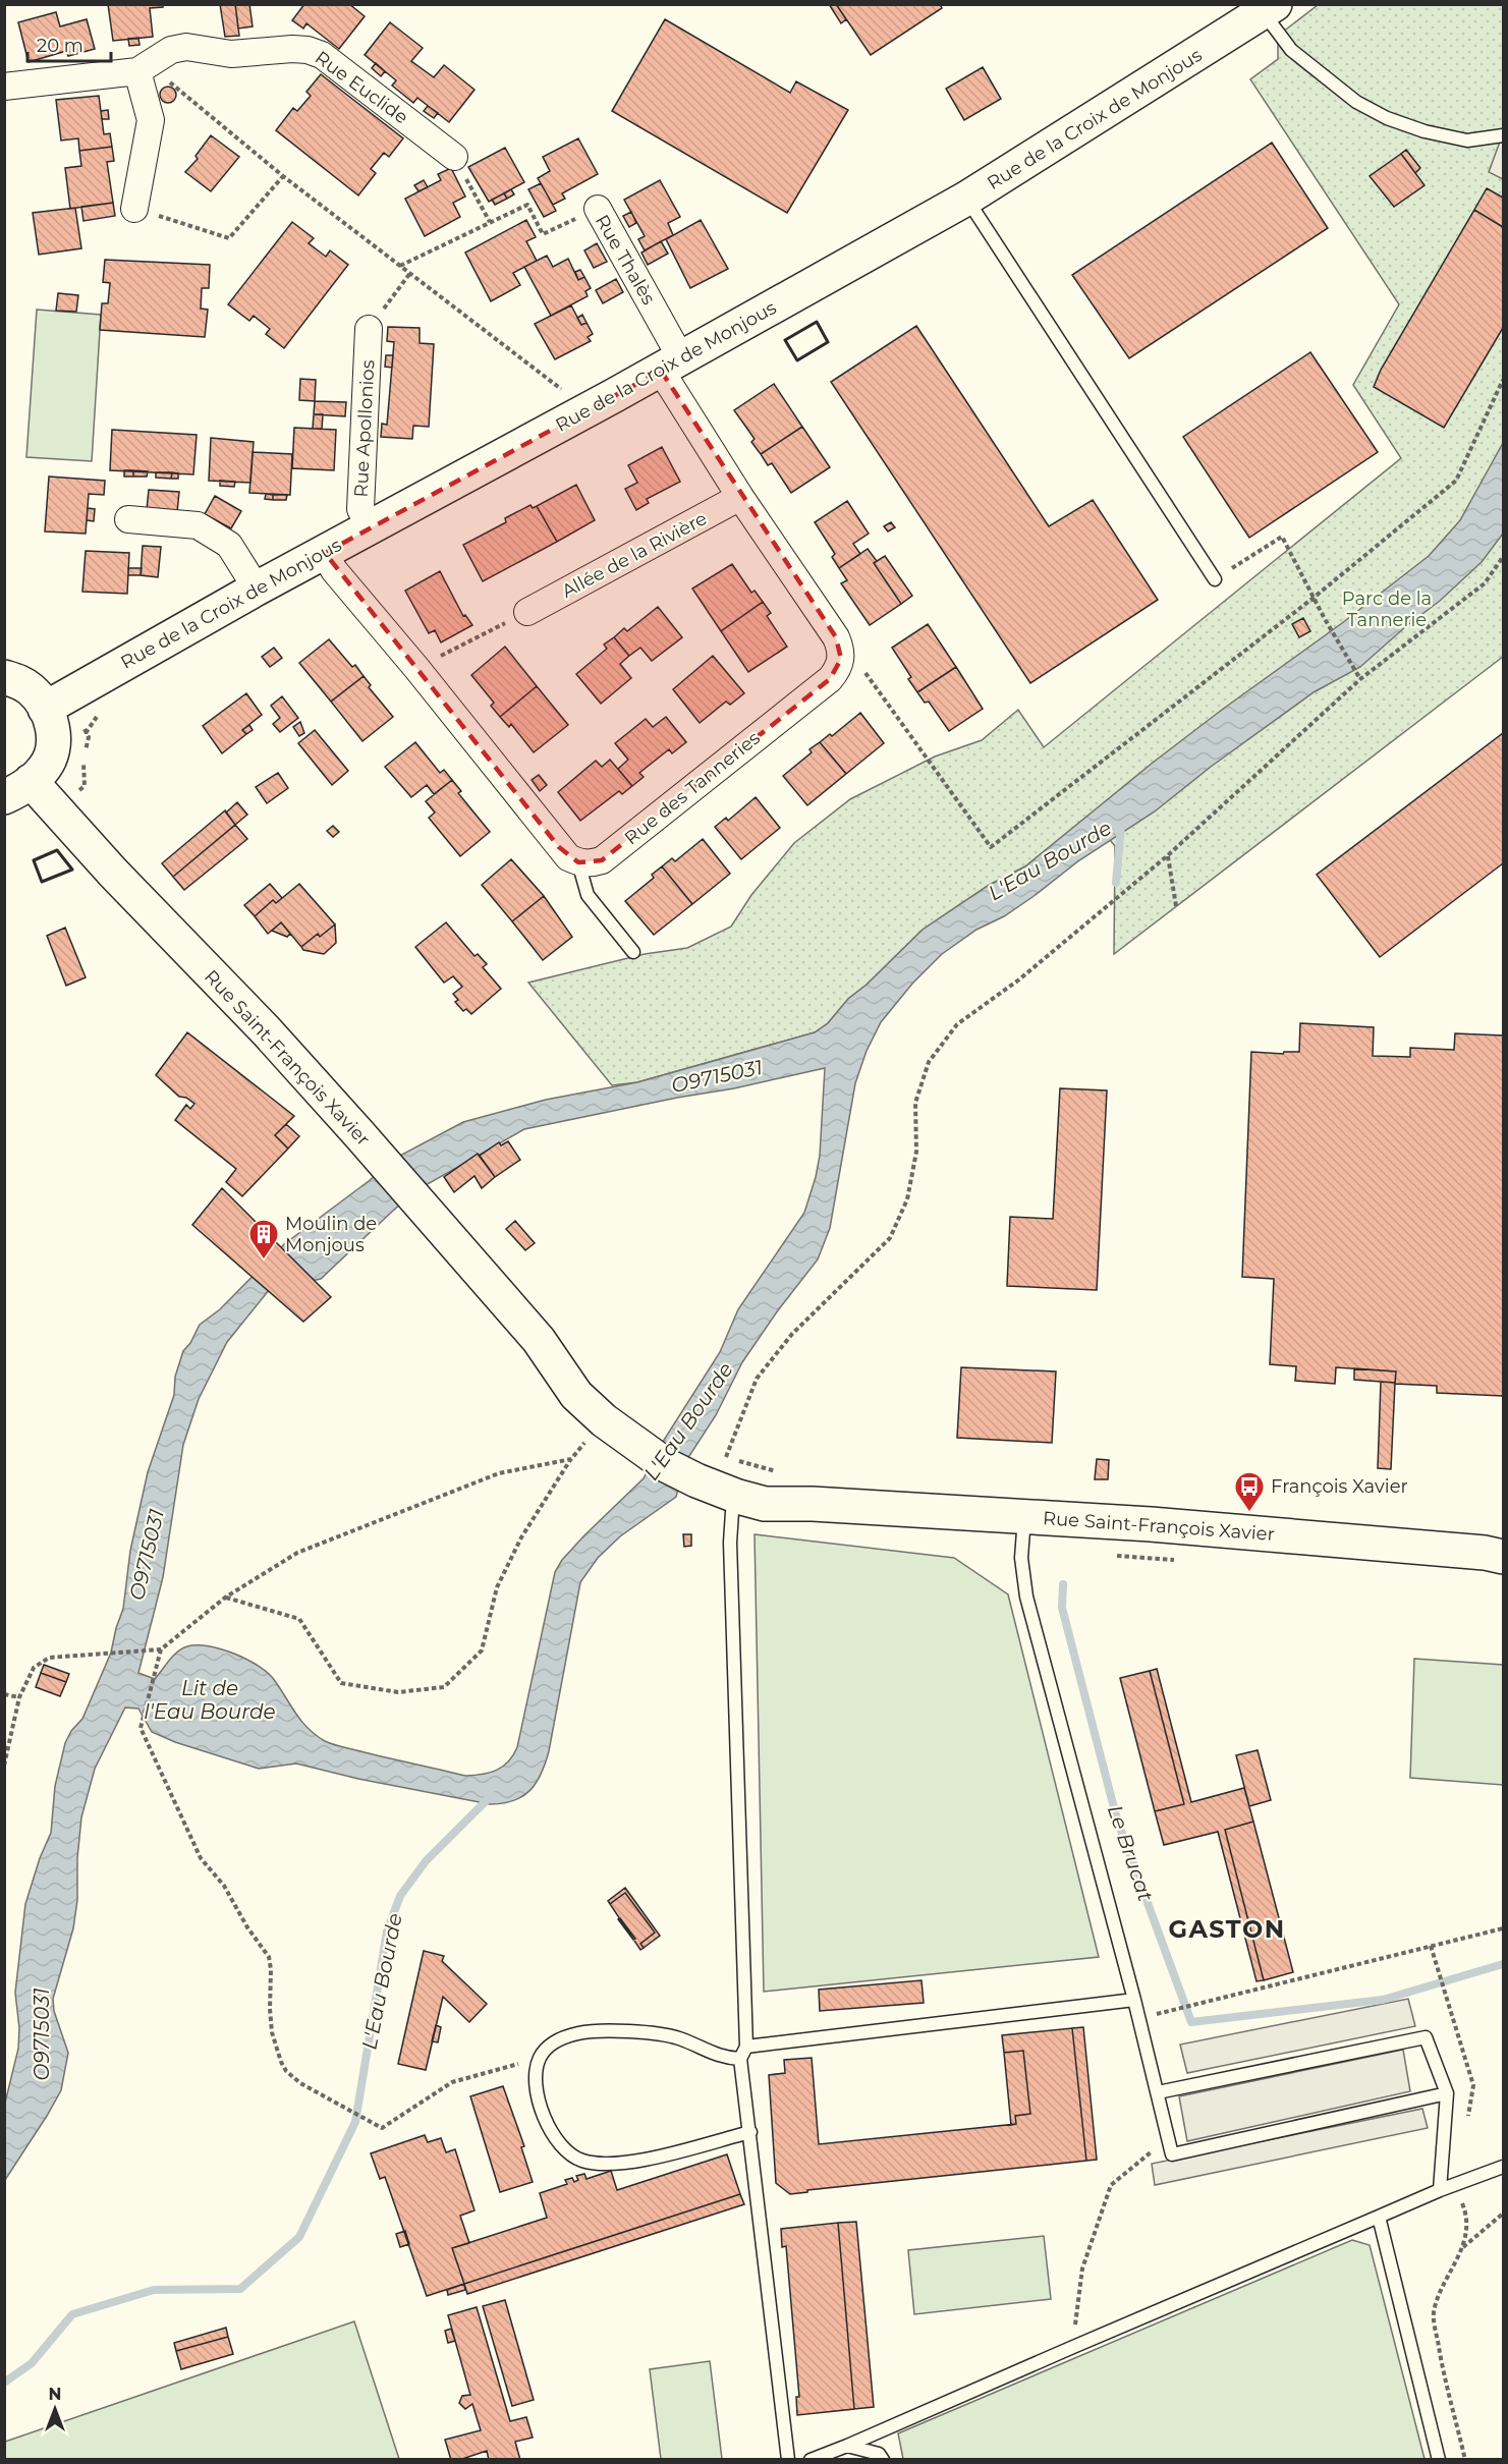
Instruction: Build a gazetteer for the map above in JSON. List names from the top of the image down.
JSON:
{
  "streets": {
    "street": [
      "Rue Euclide",
      "Rue de la Croix de Monjous",
      "Rue Thalès",
      "Rue Apollonios",
      "Allée de la Rivière",
      "Rue des Tanneries",
      "Rue Saint-François Xavier"
    ]
  },
  "crossings": [
    ["Rue de la Croix de Monjous", "Rue Thalès"],
    ["Rue de la Croix de Monjous", "Rue Apollonios"]
  ],
  "districts": ["GASTON"],
  "water": [
    "L'Eau Bourde",
    "O9715031",
    "Lit de l'Eau Bourde",
    "Le Brucat"
  ],
  "parks": ["Parc de la Tannerie"],
  "places": {
    "building": ["Moulin de Monjous"],
    "bus stop": ["François Xavier"]
  },
  "scale_bar": "20 m",
  "north": "top"
}
